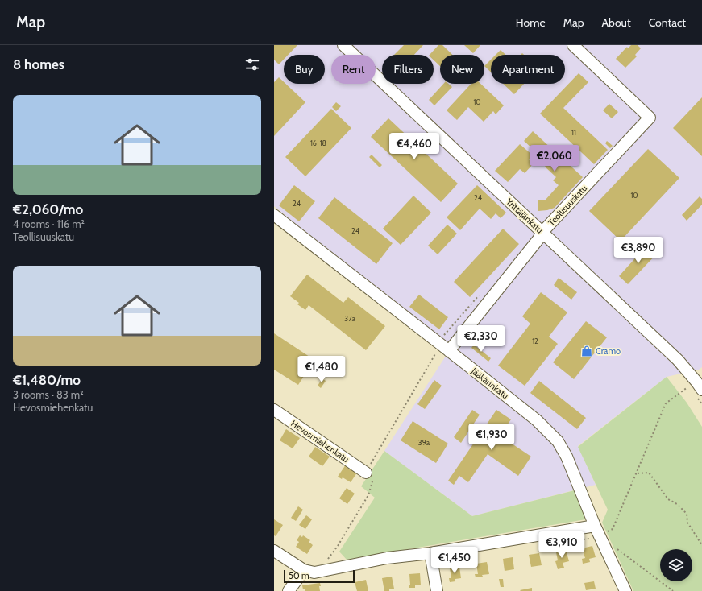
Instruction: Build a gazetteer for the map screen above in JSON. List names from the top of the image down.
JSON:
{
  "streets": {
    "street": [
      "Teollisuuskatu",
      "Yrittäjänkatu",
      "Jääkärinkatu",
      "Hevosmiehenkatu"
    ]
  },
  "crossings": [
    ["Teollisuuskatu", "Yrittäjänkatu"],
    ["Teollisuuskatu", "Jääkärinkatu"]
  ],
  "places": {
    "shop": ["Cramo"]
  },
  "house_numbers": [
    "10",
    "11",
    "16-18",
    "10",
    "24",
    "24",
    "24",
    "37a",
    "12",
    "39a"
  ],
  "scale_bar": "50 m",
  "page": {
    "header": "Map",
    "nav": [
      "Home",
      "Map",
      "About",
      "Contact"
    ],
    "heading": "8 homes",
    "chip": [
      "Buy",
      "Rent",
      "Filters",
      "New",
      "Apartment"
    ],
    "list": [
      {
        "name": "€2,060/mo",
        "note": "4 rooms · 116 m² · Teollisuuskatu"
      },
      {
        "name": "€1,480/mo",
        "note": "3 rooms · 83 m² · Hevosmiehenkatu"
      }
    ],
    "price": [
      "€4,460",
      "€2,060",
      "€3,890",
      "€2,330",
      "€1,480",
      "€1,930",
      "€3,910",
      "€1,450"
    ],
    "scale": "50 m"
  }
}
